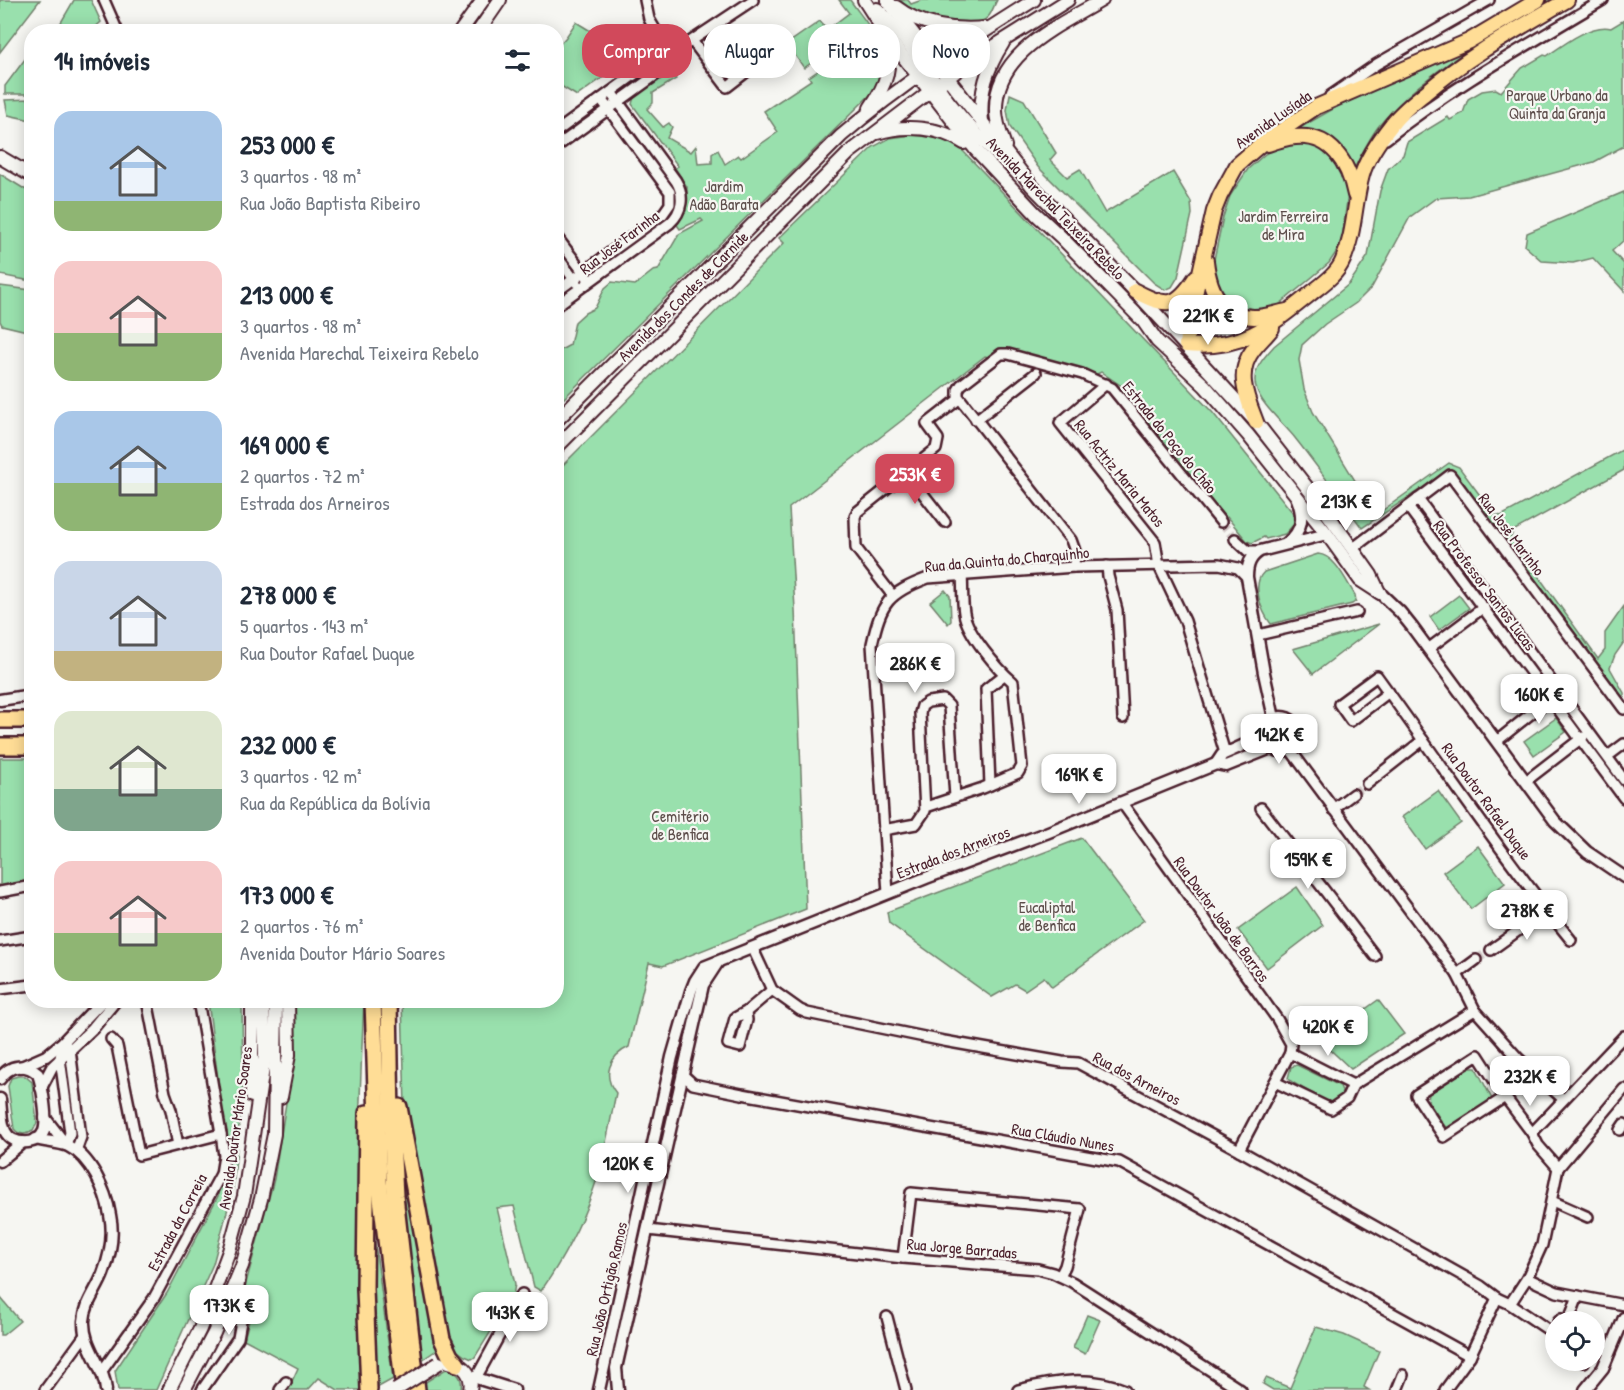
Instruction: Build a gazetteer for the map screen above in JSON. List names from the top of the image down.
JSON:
{
  "streets": {
    "main road": [
      "Avenida Lusíada",
      "Avenida Marechal Teixeira Rebelo",
      "Avenida dos Condes de Carnide",
      "Avenida Doutor Mário Soares"
    ],
    "street": [
      "Rua José Farinha",
      "Estrada do Poço do Chão",
      "Rua Actriz Maria Matos",
      "Rua José Marinho",
      "Rua da Quinta do Charquinho",
      "Rua Professor Santos Lucas",
      "Rua Doutor Rafael Duque",
      "Estrada dos Arneiros",
      "Rua Doutor João de Barros",
      "Rua dos Arneiros",
      "Rua Cláudio Nunes",
      "Estrada da Correia",
      "Rua Jorge Barradas",
      "Rua João Ortigão Ramos"
    ]
  },
  "crossings": [
    ["Avenida Lusíada", "Avenida Marechal Teixeira Rebelo"],
    ["Avenida Marechal Teixeira Rebelo", "Avenida dos Condes de Carnide"],
    ["Avenida Marechal Teixeira Rebelo", "Rua José Marinho"],
    ["Estrada do Poço do Chão", "Rua Actriz Maria Matos"],
    ["Rua Actriz Maria Matos", "Rua da Quinta do Charquinho"],
    ["Rua José Marinho", "Rua Professor Santos Lucas"],
    ["Estrada dos Arneiros", "Rua Doutor João de Barros"],
    ["Estrada dos Arneiros", "Rua dos Arneiros"],
    ["Estrada dos Arneiros", "Rua João Ortigão Ramos"],
    ["Rua Cláudio Nunes", "Rua João Ortigão Ramos"],
    ["Rua Jorge Barradas", "Rua João Ortigão Ramos"]
  ],
  "parks": [
    "Parque Urbano da Quinta da Granja",
    "Jardim Adão Barata",
    "Jardim Ferreira de Mira",
    "Cemitério de Benfica",
    "Eucaliptal de Benfica"
  ],
  "page": {
    "chip": [
      "Comprar",
      "Alugar",
      "Filtros",
      "Novo"
    ],
    "heading": "14 imóveis",
    "list": [
      {
        "name": "253 000 €",
        "note": "3 quartos · 98 m² · Rua João Baptista Ribeiro"
      },
      {
        "name": "213 000 €",
        "note": "3 quartos · 98 m² · Avenida Marechal Teixeira Rebelo"
      },
      {
        "name": "169 000 €",
        "note": "2 quartos · 72 m² · Estrada dos Arneiros"
      },
      {
        "name": "278 000 €",
        "note": "5 quartos · 143 m² · Rua Doutor Rafael Duque"
      },
      {
        "name": "232 000 €",
        "note": "3 quartos · 92 m² · Rua da República da Bolívia"
      },
      {
        "name": "173 000 €",
        "note": "2 quartos · 76 m² · Avenida Doutor Mário Soares"
      }
    ],
    "price": [
      "221K €",
      "253K €",
      "213K €",
      "286K €",
      "160K €",
      "142K €",
      "169K €",
      "159K €",
      "278K €",
      "420K €",
      "232K €",
      "120K €",
      "173K €",
      "143K €"
    ]
  }
}
